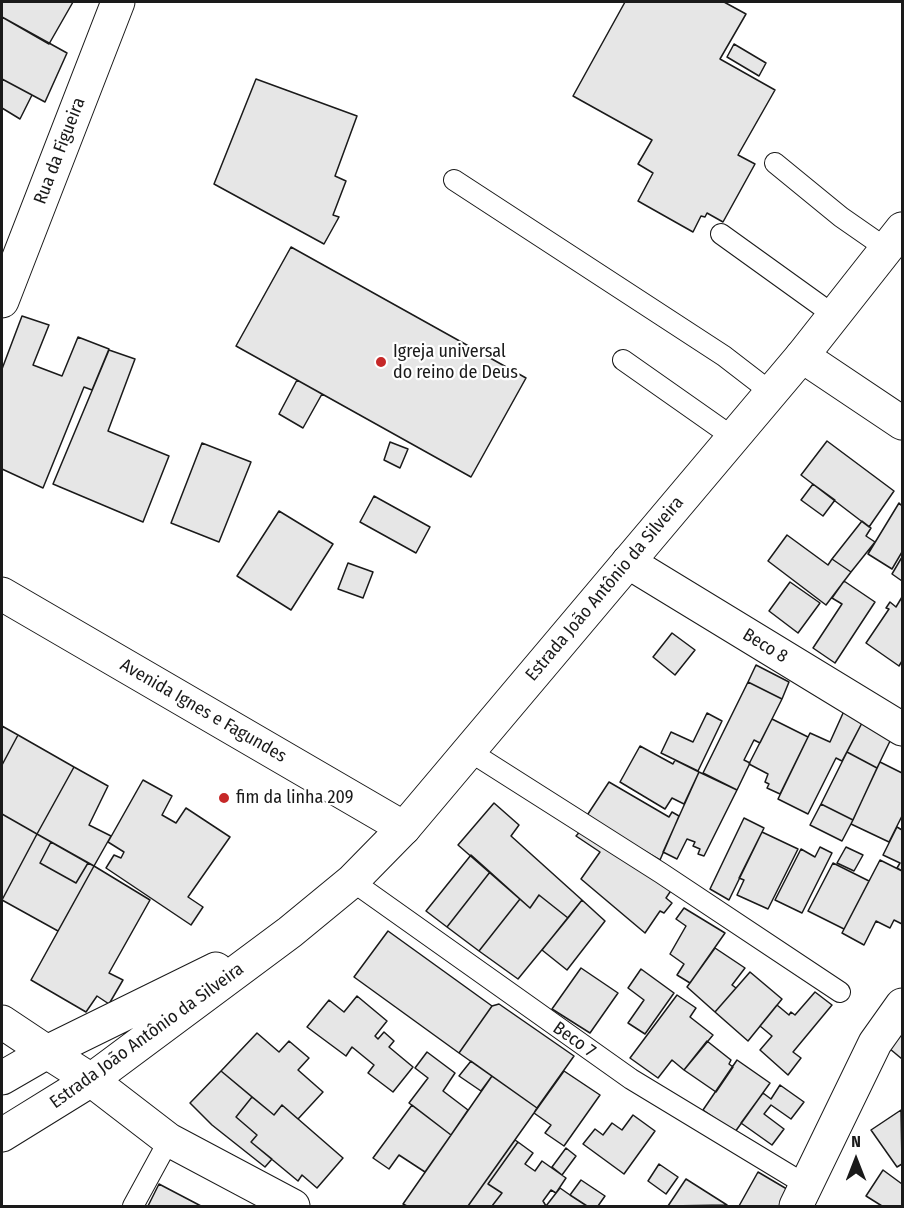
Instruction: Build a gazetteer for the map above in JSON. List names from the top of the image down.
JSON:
{
  "streets": {
    "street": [
      "Rua da Figueira",
      "Estrada João Antônio da Silveira",
      "Beco 8",
      "Avenida Ignes e Fagundes"
    ],
    "lane": ["Beco 7"]
  },
  "crossings": [
    ["Estrada João Antônio da Silveira", "Beco 8"],
    ["Estrada João Antônio da Silveira", "Avenida Ignes e Fagundes"],
    ["Estrada João Antônio da Silveira", "Beco 7"]
  ],
  "places": ["Igreja universal do reino de Deus", "fim da linha 209"],
  "north": "top"
}
